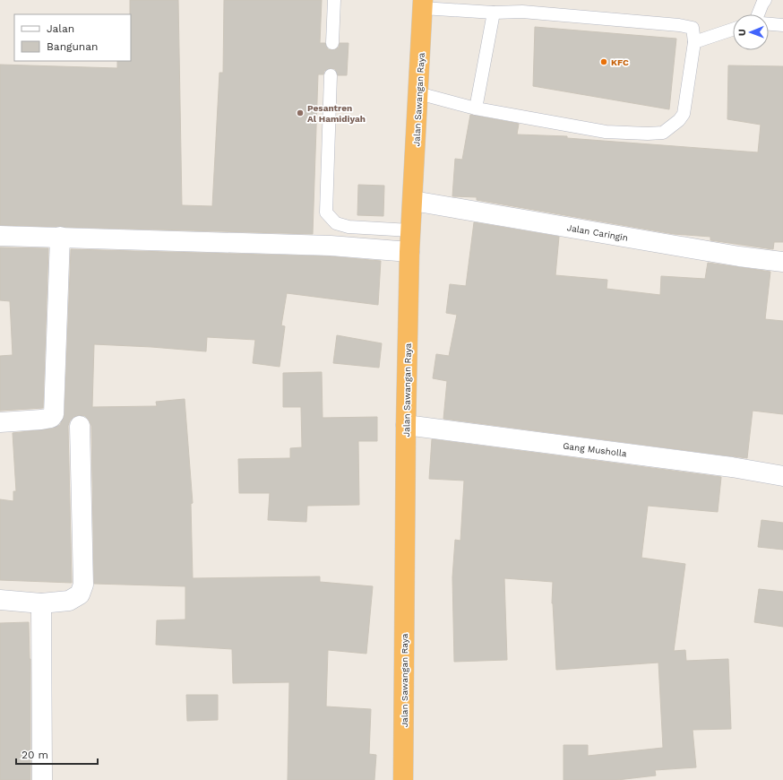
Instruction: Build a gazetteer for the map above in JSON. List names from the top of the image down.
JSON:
{
  "streets": {
    "highway": ["Jalan Sawangan Raya"],
    "street": ["Jalan Caringin", "Gang Musholla"]
  },
  "crossings": [
    ["Jalan Sawangan Raya", "Jalan Caringin"],
    ["Jalan Sawangan Raya", "Gang Musholla"]
  ],
  "places": ["KFC", "Pesantren Al Hamidiyah"],
  "legend": ["Jalan", "Bangunan"],
  "scale_bar": "20 m",
  "north": "left"
}
